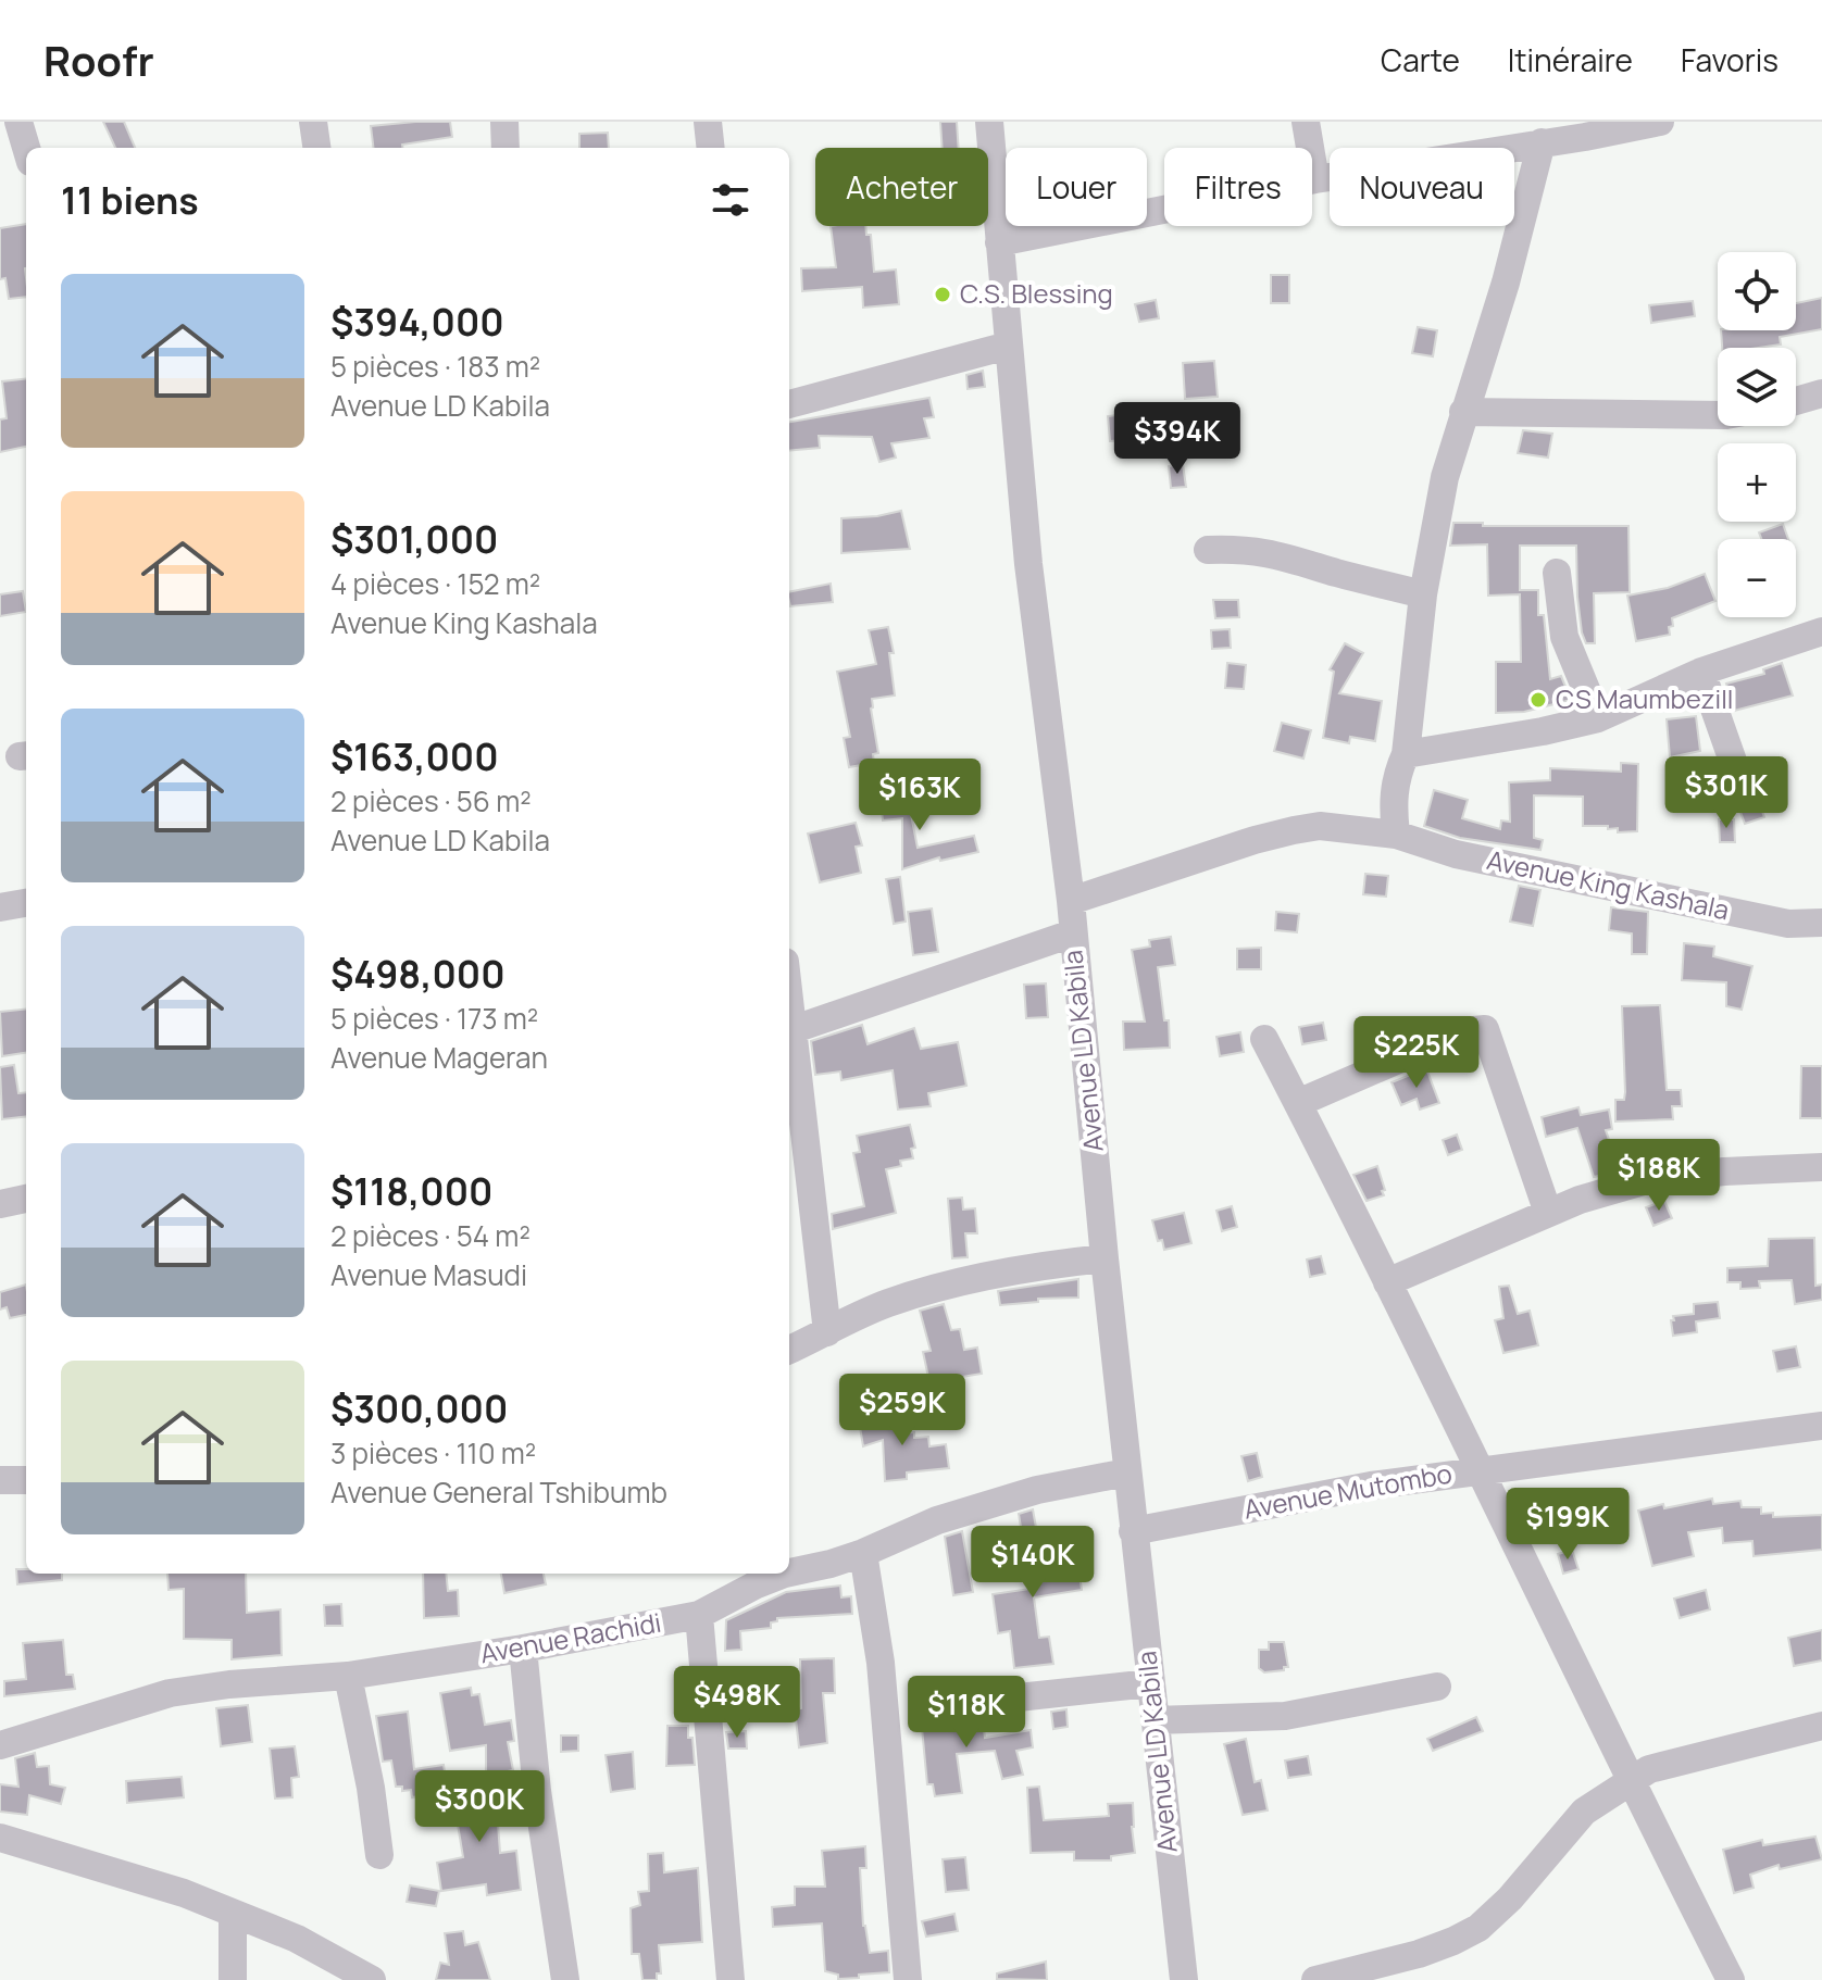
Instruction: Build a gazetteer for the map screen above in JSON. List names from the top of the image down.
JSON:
{
  "streets": {
    "street": [
      "Avenue King Kashala",
      "Avenue LD Kabila",
      "Avenue Mutombo",
      "Avenue Rachidi"
    ]
  },
  "crossings": [
    ["Avenue King Kashala", "Avenue LD Kabila"],
    ["Avenue LD Kabila", "Avenue Mutombo"],
    ["Avenue LD Kabila", "Avenue Rachidi"]
  ],
  "places": ["C.S. Blessing", "CS Maumbezill"],
  "page": {
    "header": "Roofr",
    "nav": ["Carte", "Itinéraire", "Favoris"],
    "chip": [
      "Acheter",
      "Louer",
      "Filtres",
      "Nouveau"
    ],
    "heading": "11 biens",
    "map_buttons": ["+", "−"],
    "list": [
      {
        "name": "$394,000",
        "note": "5 pièces · 183 m² · Avenue LD Kabila"
      },
      {
        "name": "$301,000",
        "note": "4 pièces · 152 m² · Avenue King Kashala"
      },
      {
        "name": "$163,000",
        "note": "2 pièces · 56 m² · Avenue LD Kabila"
      },
      {
        "name": "$498,000",
        "note": "5 pièces · 173 m² · Avenue Mageran"
      },
      {
        "name": "$118,000",
        "note": "2 pièces · 54 m² · Avenue Masudi"
      },
      {
        "name": "$300,000",
        "note": "3 pièces · 110 m² · Avenue General Tshibumb"
      }
    ],
    "price": [
      "$394K",
      "$301K",
      "$163K",
      "$225K",
      "$188K",
      "$259K",
      "$199K",
      "$140K",
      "$498K",
      "$118K",
      "$300K"
    ]
  }
}
